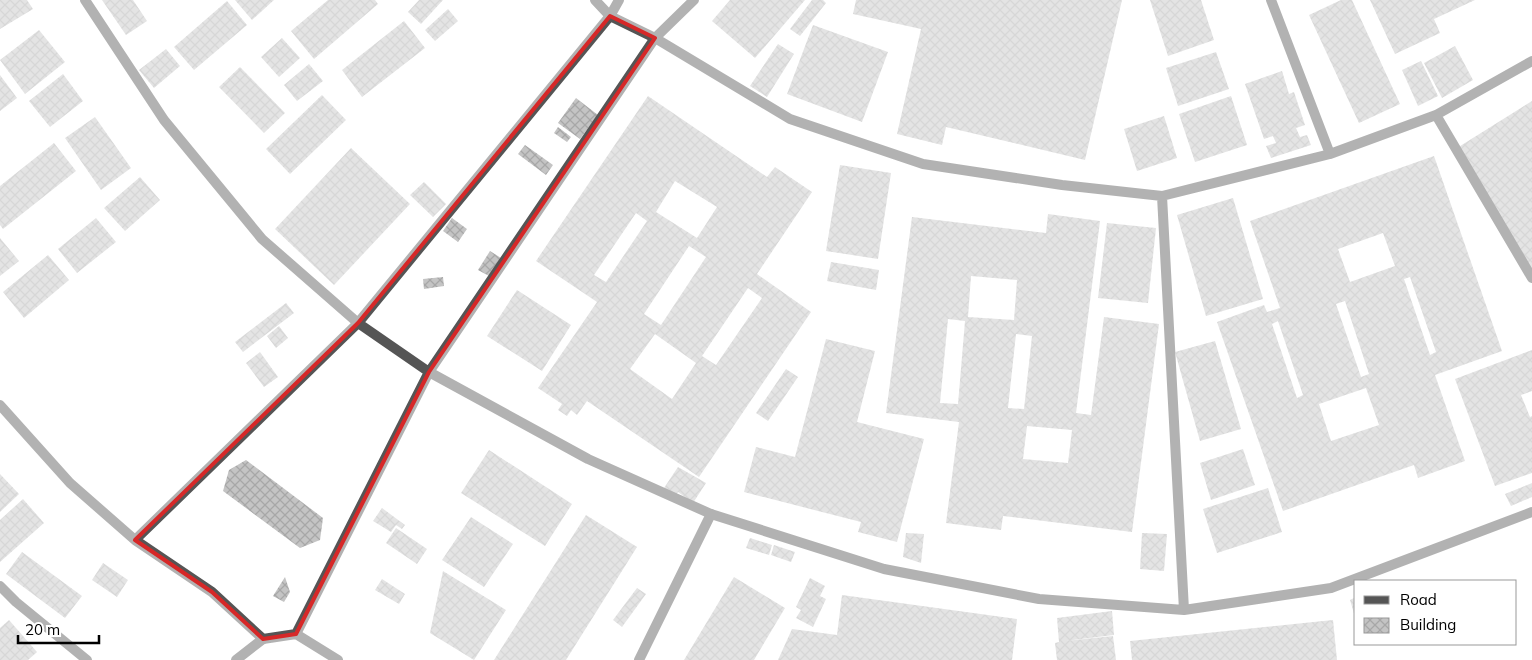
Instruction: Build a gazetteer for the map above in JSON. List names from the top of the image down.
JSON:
{
  "legend": ["Road", "Building"],
  "scale_bar": "20 m"
}
